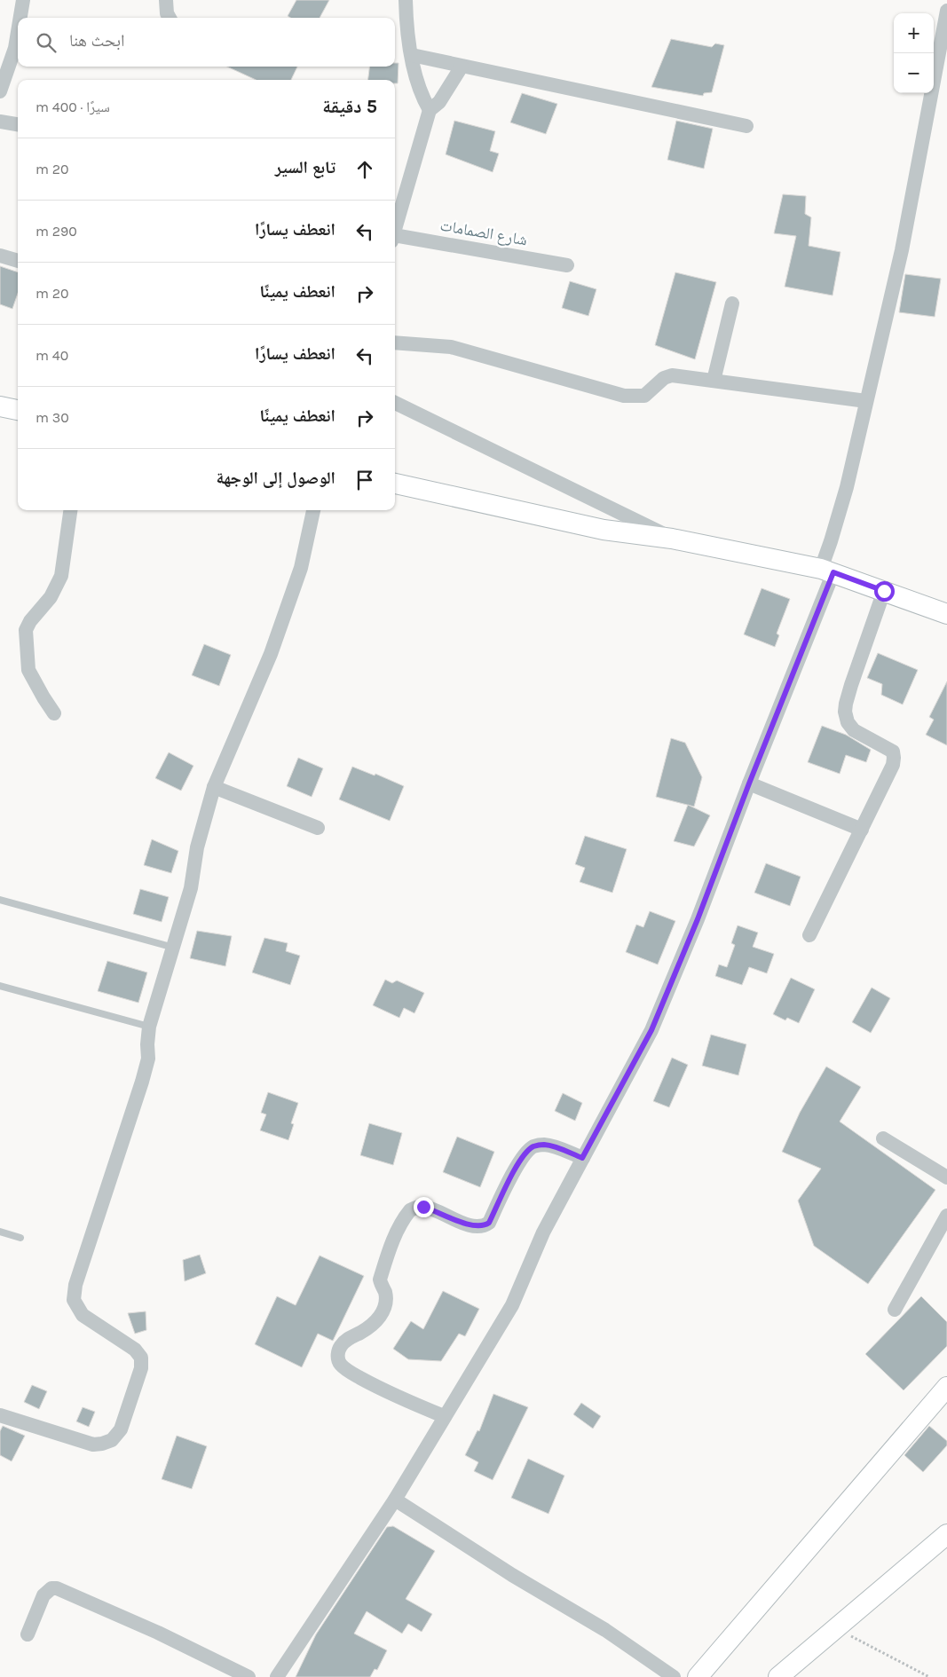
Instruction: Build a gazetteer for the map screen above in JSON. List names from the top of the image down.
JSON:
{
  "streets": {
    "street": ["شارع الصمامات"]
  },
  "page": {
    "map_buttons": ["+", "−"],
    "search": "ابحث هنا",
    "heading": ["5 دقيقة", "سيرًا · 400 m"],
    "list": [
      ["تابع السير", "20 m"],
      ["انعطف يسارًا", "290 m"],
      ["انعطف يمينًا", "20 m"],
      ["انعطف يسارًا", "40 m"],
      ["انعطف يمينًا", "30 m"],
      "الوصول إلى الوجهة"
    ]
  }
}
